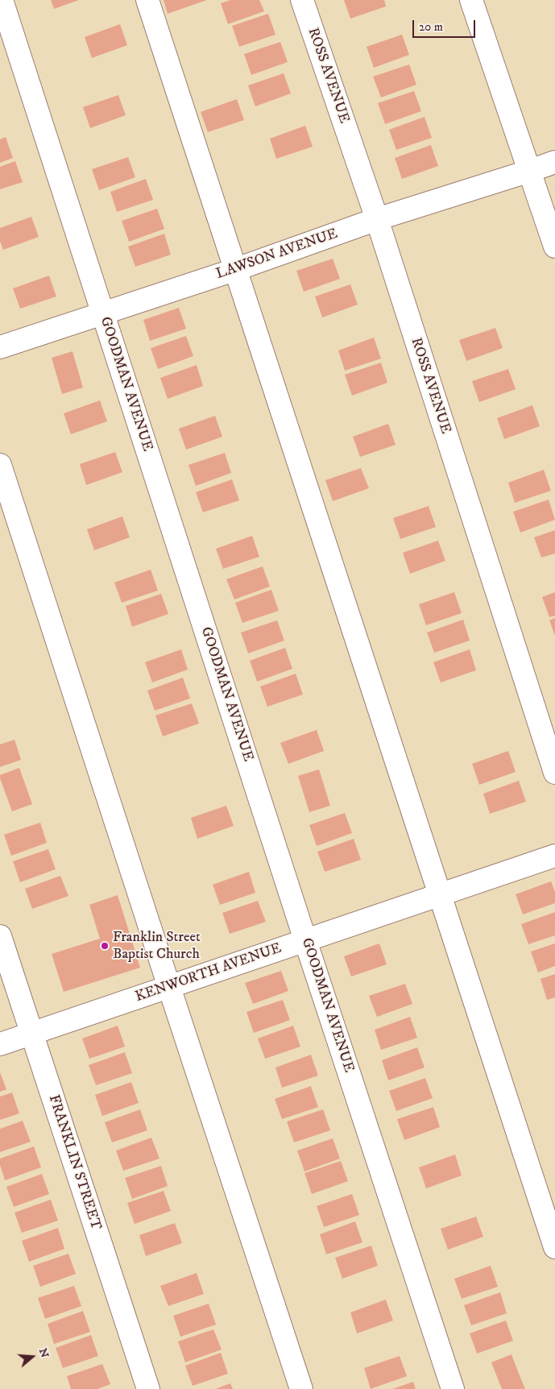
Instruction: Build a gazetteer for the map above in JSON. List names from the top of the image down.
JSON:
{
  "streets": {
    "street": [
      "ROSS AVENUE",
      "LAWSON AVENUE",
      "GOODMAN AVENUE",
      "KENWORTH AVENUE",
      "FRANKLIN STREET"
    ]
  },
  "crossings": [
    ["ROSS AVENUE", "LAWSON AVENUE"],
    ["LAWSON AVENUE", "GOODMAN AVENUE"],
    ["GOODMAN AVENUE", "KENWORTH AVENUE"],
    ["KENWORTH AVENUE", "FRANKLIN STREET"]
  ],
  "places": ["Franklin Street Baptist Church"],
  "scale_bar": "20 m",
  "north": "right"
}
